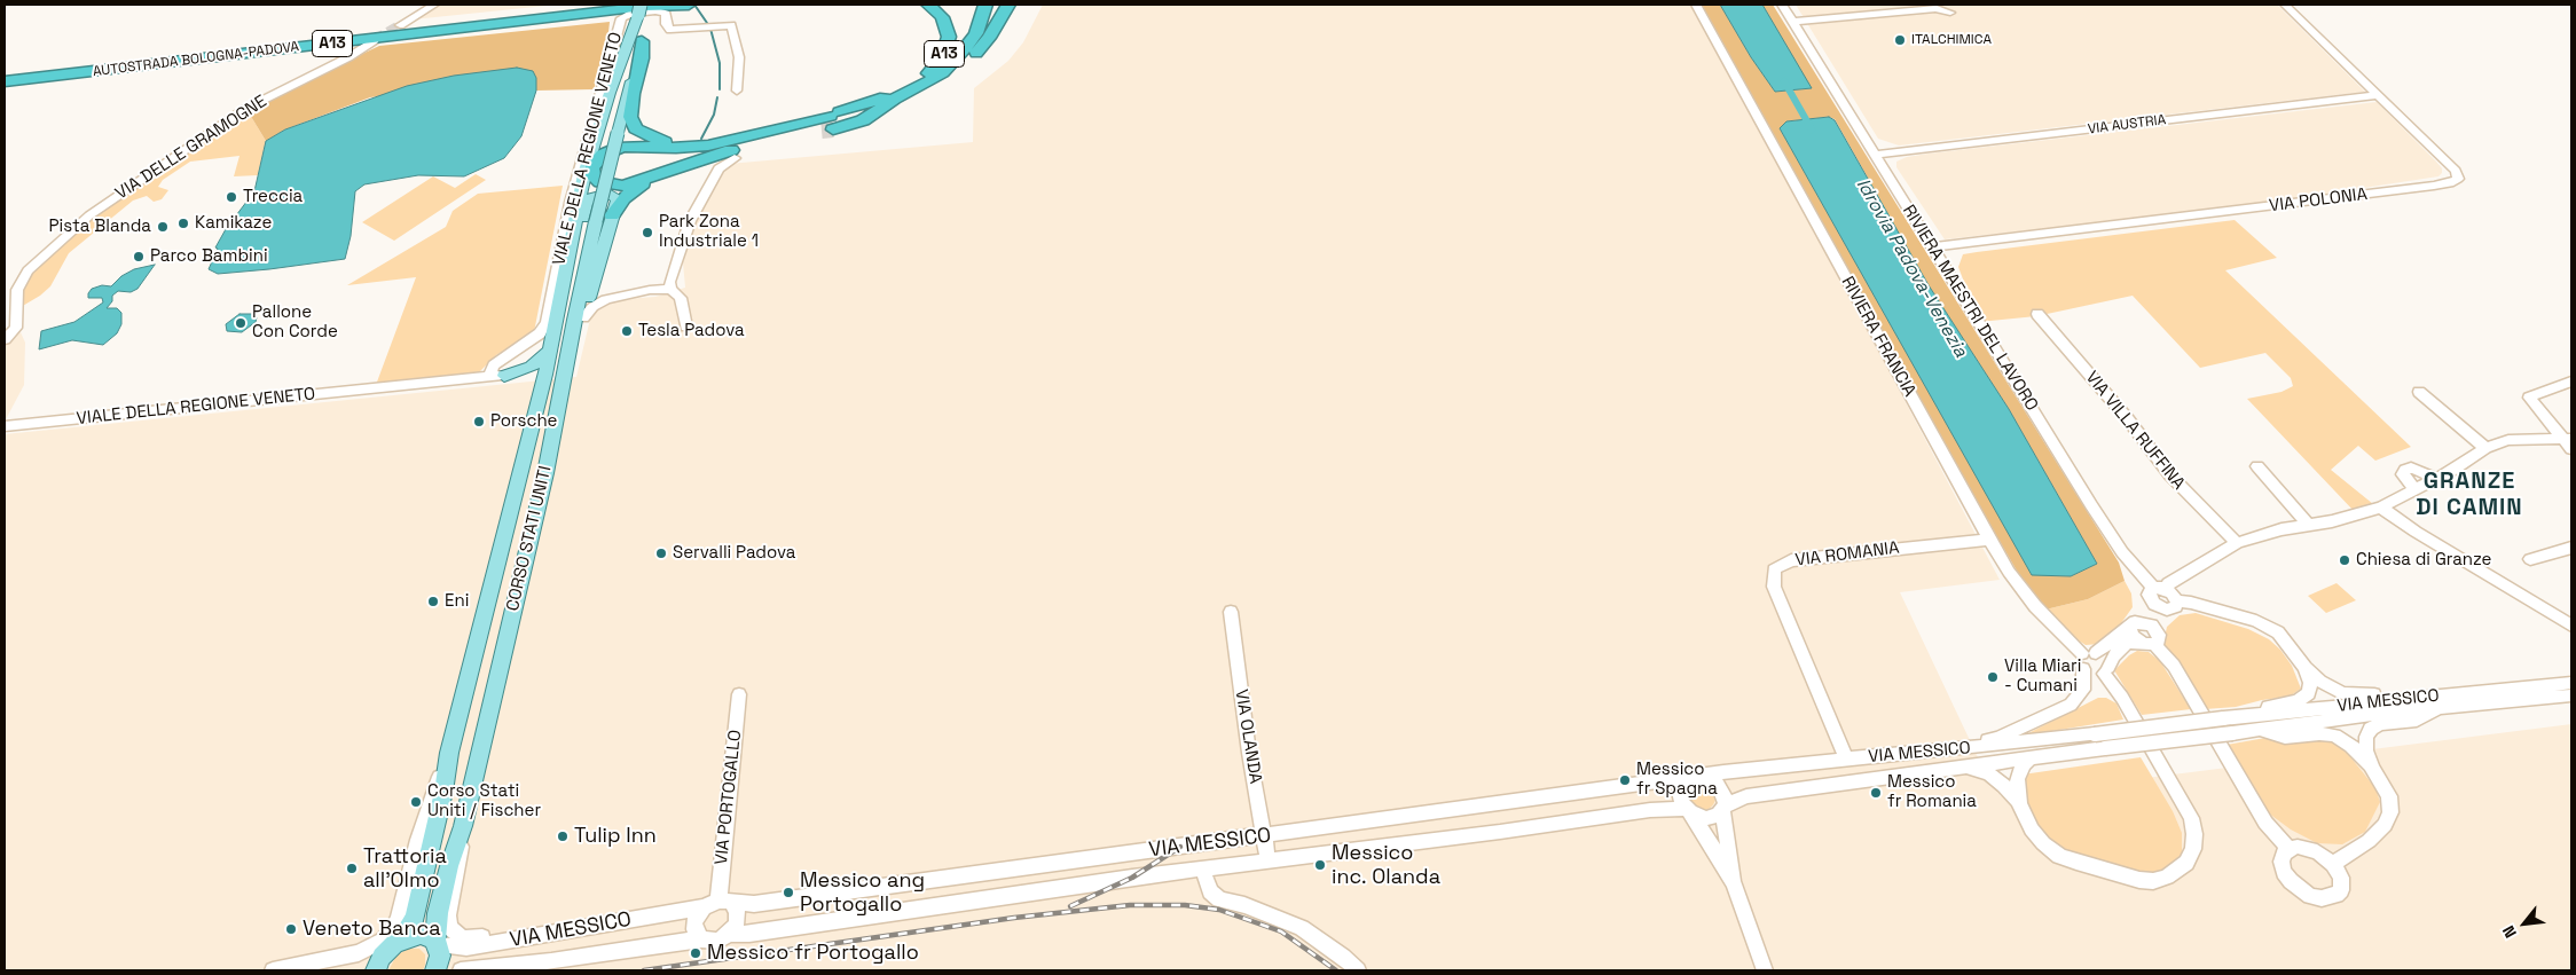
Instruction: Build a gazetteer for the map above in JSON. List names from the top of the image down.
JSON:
{
  "streets": {
    "highway": ["A13", "AUTOSTRADA BOLOGNA-PADOVA"],
    "main road": ["CORSO STATI UNITI"],
    "street": [
      "VIA AUSTRIA",
      "VIA DELLE GRAMOGNE",
      "VIALE DELLA REGIONE VENETO",
      "VIA POLONIA",
      "RIVIERA MAESTRI DEL LAVORO",
      "RIVIERA FRANCIA",
      "VIA VILLA RUFFINA",
      "VIA ROMANIA",
      "VIA MESSICO",
      "VIA OLANDA",
      "VIA PORTOGALLO"
    ]
  },
  "crossings": [
    ["A13", "AUTOSTRADA BOLOGNA-PADOVA"],
    ["VIA AUSTRIA", "VIA POLONIA"],
    ["VIA AUSTRIA", "RIVIERA MAESTRI DEL LAVORO"],
    ["VIA POLONIA", "RIVIERA MAESTRI DEL LAVORO"],
    ["RIVIERA FRANCIA", "VIA ROMANIA"],
    ["RIVIERA FRANCIA", "VIA MESSICO"],
    ["CORSO STATI UNITI", "VIA MESSICO"],
    ["VIA ROMANIA", "VIA MESSICO"],
    ["VIA MESSICO", "VIA OLANDA"],
    ["VIA MESSICO", "VIA PORTOGALLO"]
  ],
  "districts": ["GRANZE DI CAMIN"],
  "water": ["Idrovia Padova-Venezia"],
  "places": [
    "ITALCHIMICA",
    "Treccia",
    "Kamikaze",
    "Pista Blanda",
    "Park Zona Industriale 1",
    "Parco Bambini",
    "Pallone Con Corde",
    "Tesla Padova",
    "Porsche",
    "Servalli Padova",
    "Chiesa di Granze",
    "Eni",
    "Villa Miari - Cumani",
    "Messico fr Spagna",
    "Messico fr Romania",
    "Corso Stati Uniti / Fischer",
    "Tulip Inn",
    "Messico inc. Olanda",
    "Trattoria all'Olmo",
    "Messico ang Portogallo",
    "Veneto Banca",
    "Messico fr Portogallo"
  ],
  "north": "bottom left"
}
